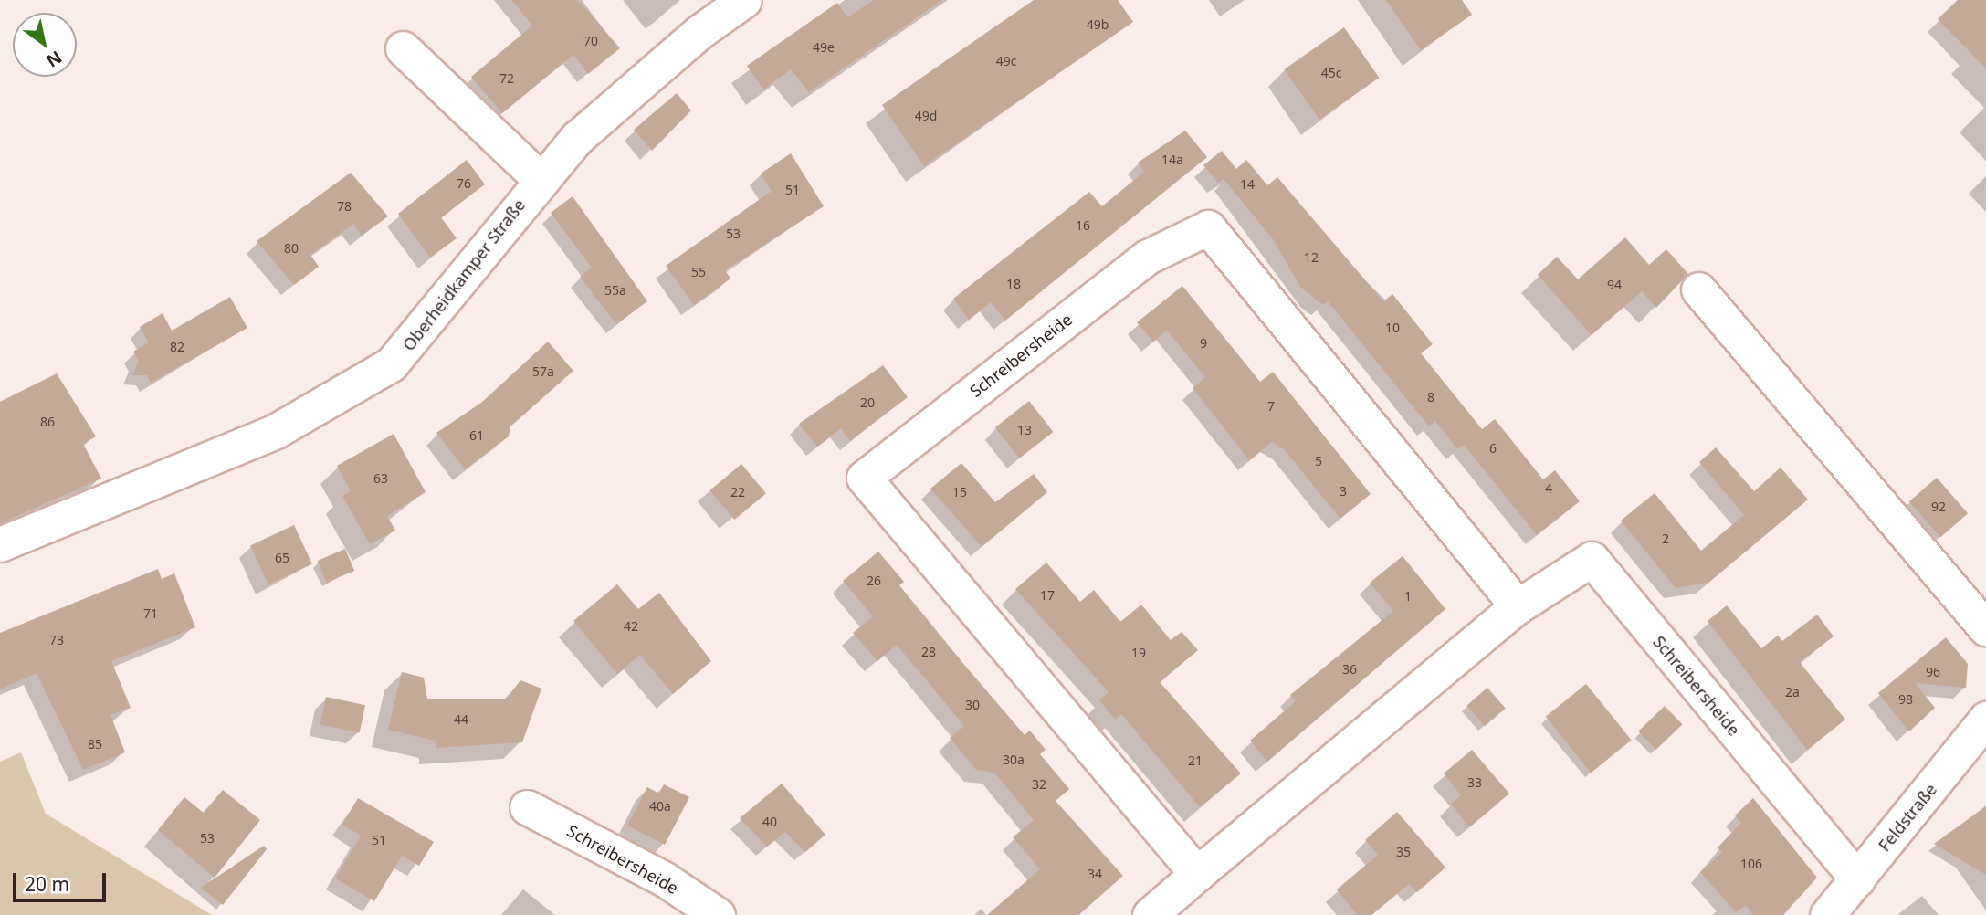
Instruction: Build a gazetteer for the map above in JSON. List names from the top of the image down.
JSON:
{
  "streets": {
    "street": ["Oberheidkamper Straße", "Schreibersheide", "Feldstraße"]
  },
  "crossings": [
    ["Schreibersheide", "Feldstraße"]
  ],
  "house_numbers": [
    "49b",
    "70",
    "49e",
    "49c",
    "45c",
    "72",
    "49d",
    "14a",
    "76",
    "14",
    "51",
    "78",
    "16",
    "53",
    "80",
    "12",
    "55",
    "18",
    "94",
    "55a",
    "10",
    "9",
    "82",
    "57a",
    "8",
    "20",
    "7",
    "86",
    "13",
    "61",
    "6",
    "5",
    "63",
    "4",
    "3",
    "22",
    "15",
    "92",
    "2",
    "65",
    "26",
    "17",
    "1",
    "71",
    "42",
    "73",
    "28",
    "19",
    "36",
    "96",
    "2a",
    "98",
    "30",
    "44",
    "85",
    "30a",
    "21",
    "33",
    "32",
    "40a",
    "40",
    "53",
    "51",
    "35",
    "106",
    "34"
  ],
  "scale_bar": "20 m",
  "north": "bottom right"
}
